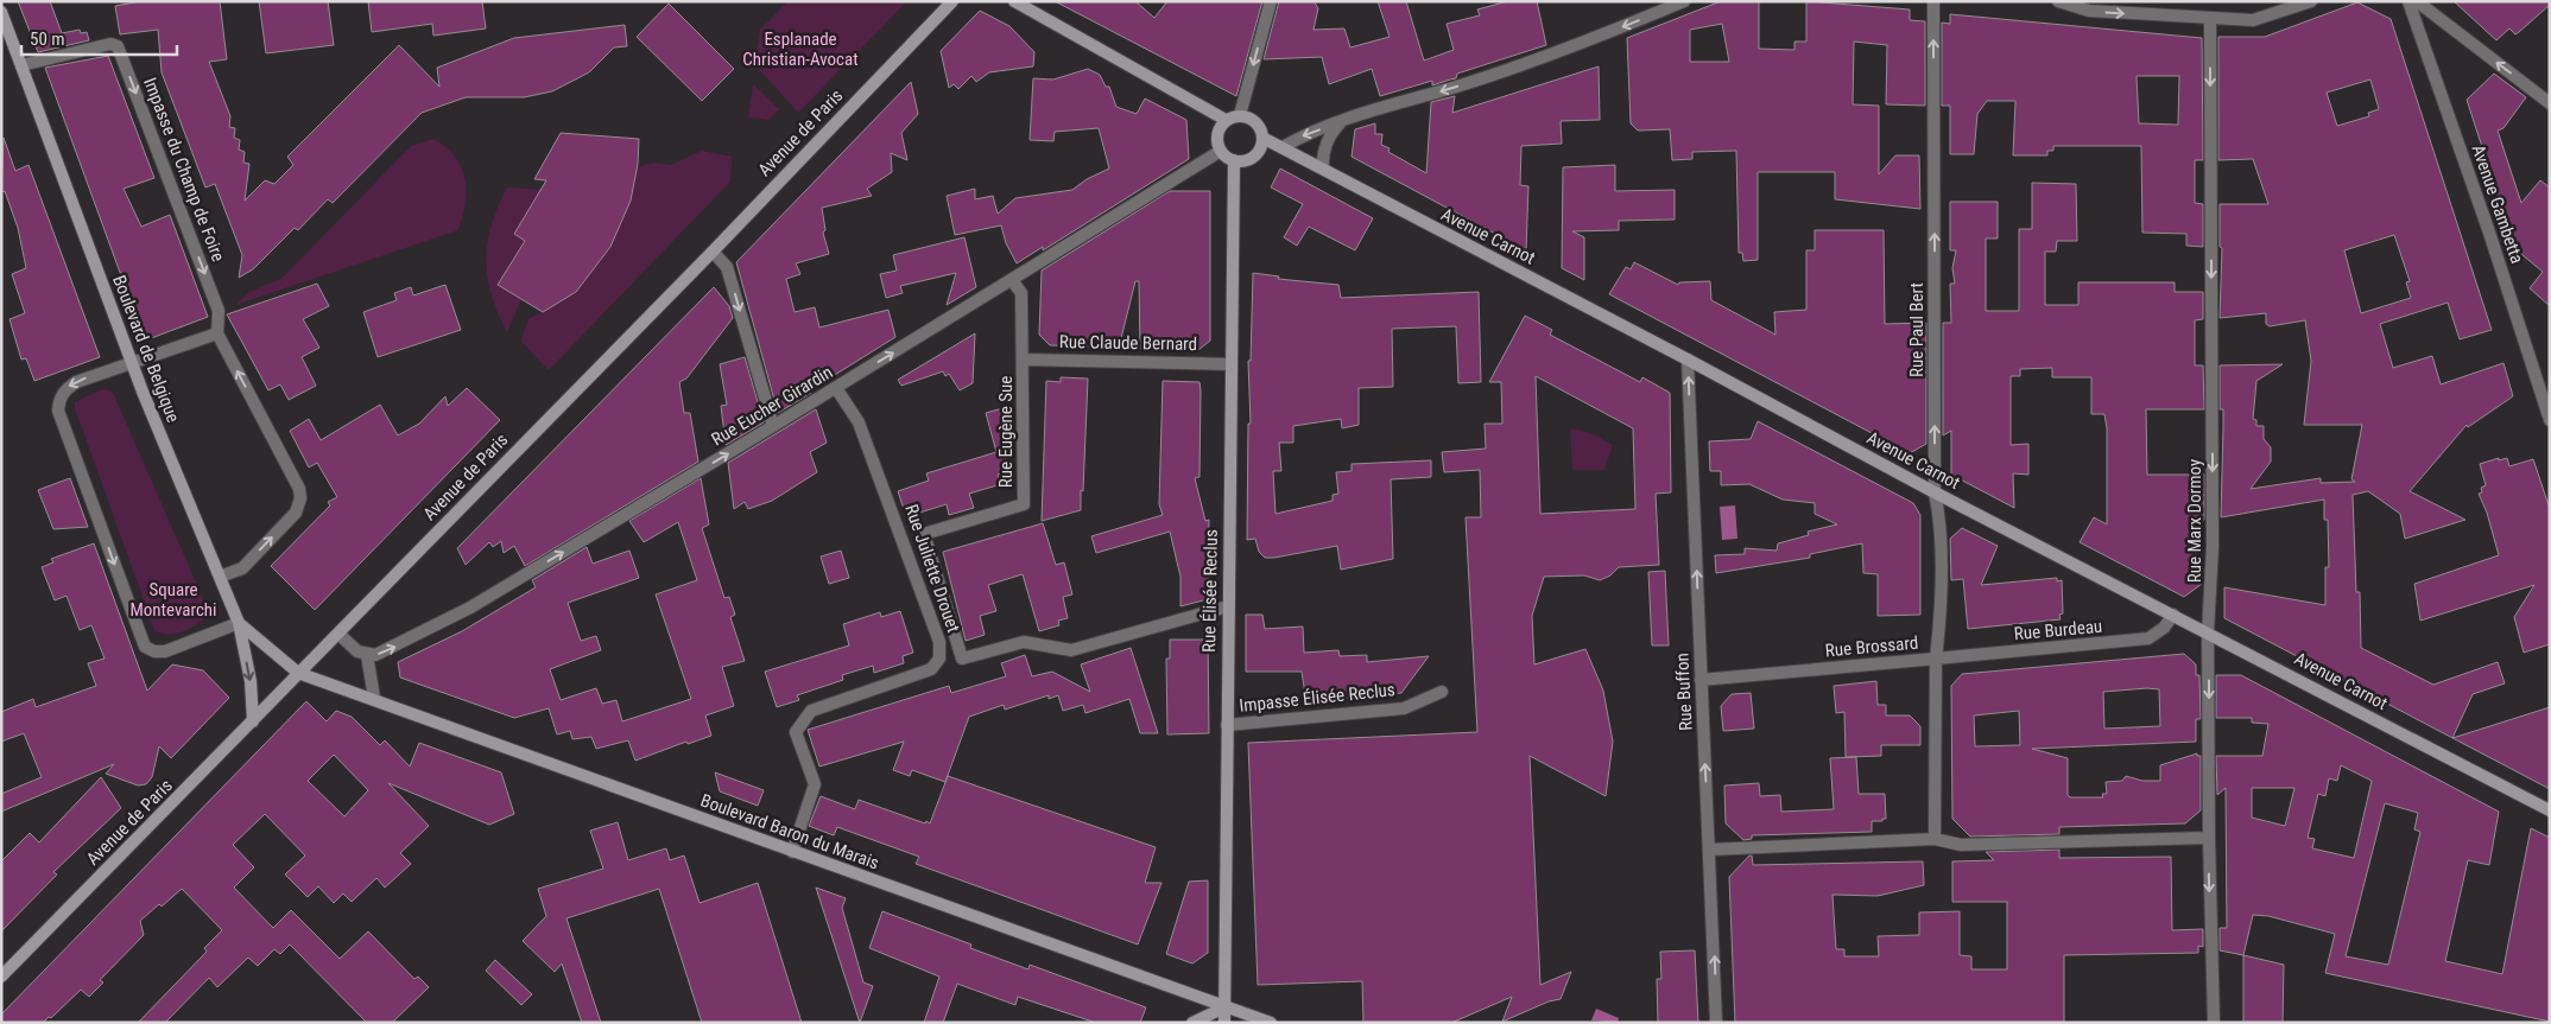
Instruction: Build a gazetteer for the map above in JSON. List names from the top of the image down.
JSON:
{
  "streets": {
    "main road": [
      "Avenue de Paris",
      "Avenue Carnot",
      "Boulevard de Belgique",
      "Rue Élisée Reclus",
      "Boulevard Baron du Marais"
    ],
    "street": [
      "Impasse du Champ de Foire",
      "Avenue Gambetta",
      "Rue Paul Bert",
      "Rue Claude Bernard",
      "Rue Eucher Girardin",
      "Rue Eugène Sue",
      "Rue Marx Dormoy",
      "Rue Juliette Drouet",
      "Rue Burdeau",
      "Rue Brossard",
      "Rue Buffon",
      "Impasse Élisée Reclus"
    ]
  },
  "crossings": [
    ["Avenue de Paris", "Boulevard de Belgique"],
    ["Avenue de Paris", "Boulevard Baron du Marais"],
    ["Impasse du Champ de Foire", "Boulevard de Belgique"],
    ["Avenue Carnot", "Rue Paul Bert"],
    ["Avenue Carnot", "Rue Eucher Girardin"],
    ["Avenue Carnot", "Rue Marx Dormoy"],
    ["Avenue Carnot", "Rue Élisée Reclus"],
    ["Avenue Carnot", "Rue Burdeau"],
    ["Avenue Carnot", "Rue Buffon"],
    ["Rue Paul Bert", "Rue Burdeau"],
    ["Rue Paul Bert", "Rue Brossard"],
    ["Rue Claude Bernard", "Rue Eugène Sue"],
    ["Rue Claude Bernard", "Rue Élisée Reclus"],
    ["Boulevard de Belgique", "Boulevard Baron du Marais"],
    ["Rue Eucher Girardin", "Rue Eugène Sue"],
    ["Rue Eucher Girardin", "Rue Juliette Drouet"],
    ["Rue Eucher Girardin", "Rue Élisée Reclus"],
    ["Rue Eugène Sue", "Rue Élisée Reclus"],
    ["Rue Juliette Drouet", "Boulevard Baron du Marais"],
    ["Rue Élisée Reclus", "Impasse Élisée Reclus"],
    ["Rue Élisée Reclus", "Boulevard Baron du Marais"],
    ["Rue Burdeau", "Rue Brossard"],
    ["Rue Brossard", "Rue Buffon"]
  ],
  "one_way": [
    "Impasse du Champ de Foire",
    "Rue Paul Bert",
    "Rue Eucher Girardin",
    "Rue Marx Dormoy",
    "Rue Buffon"
  ],
  "parks": ["Esplanade Christian-Avocat", "Square Montevarchi"],
  "scale_bar": "50 m"
}
